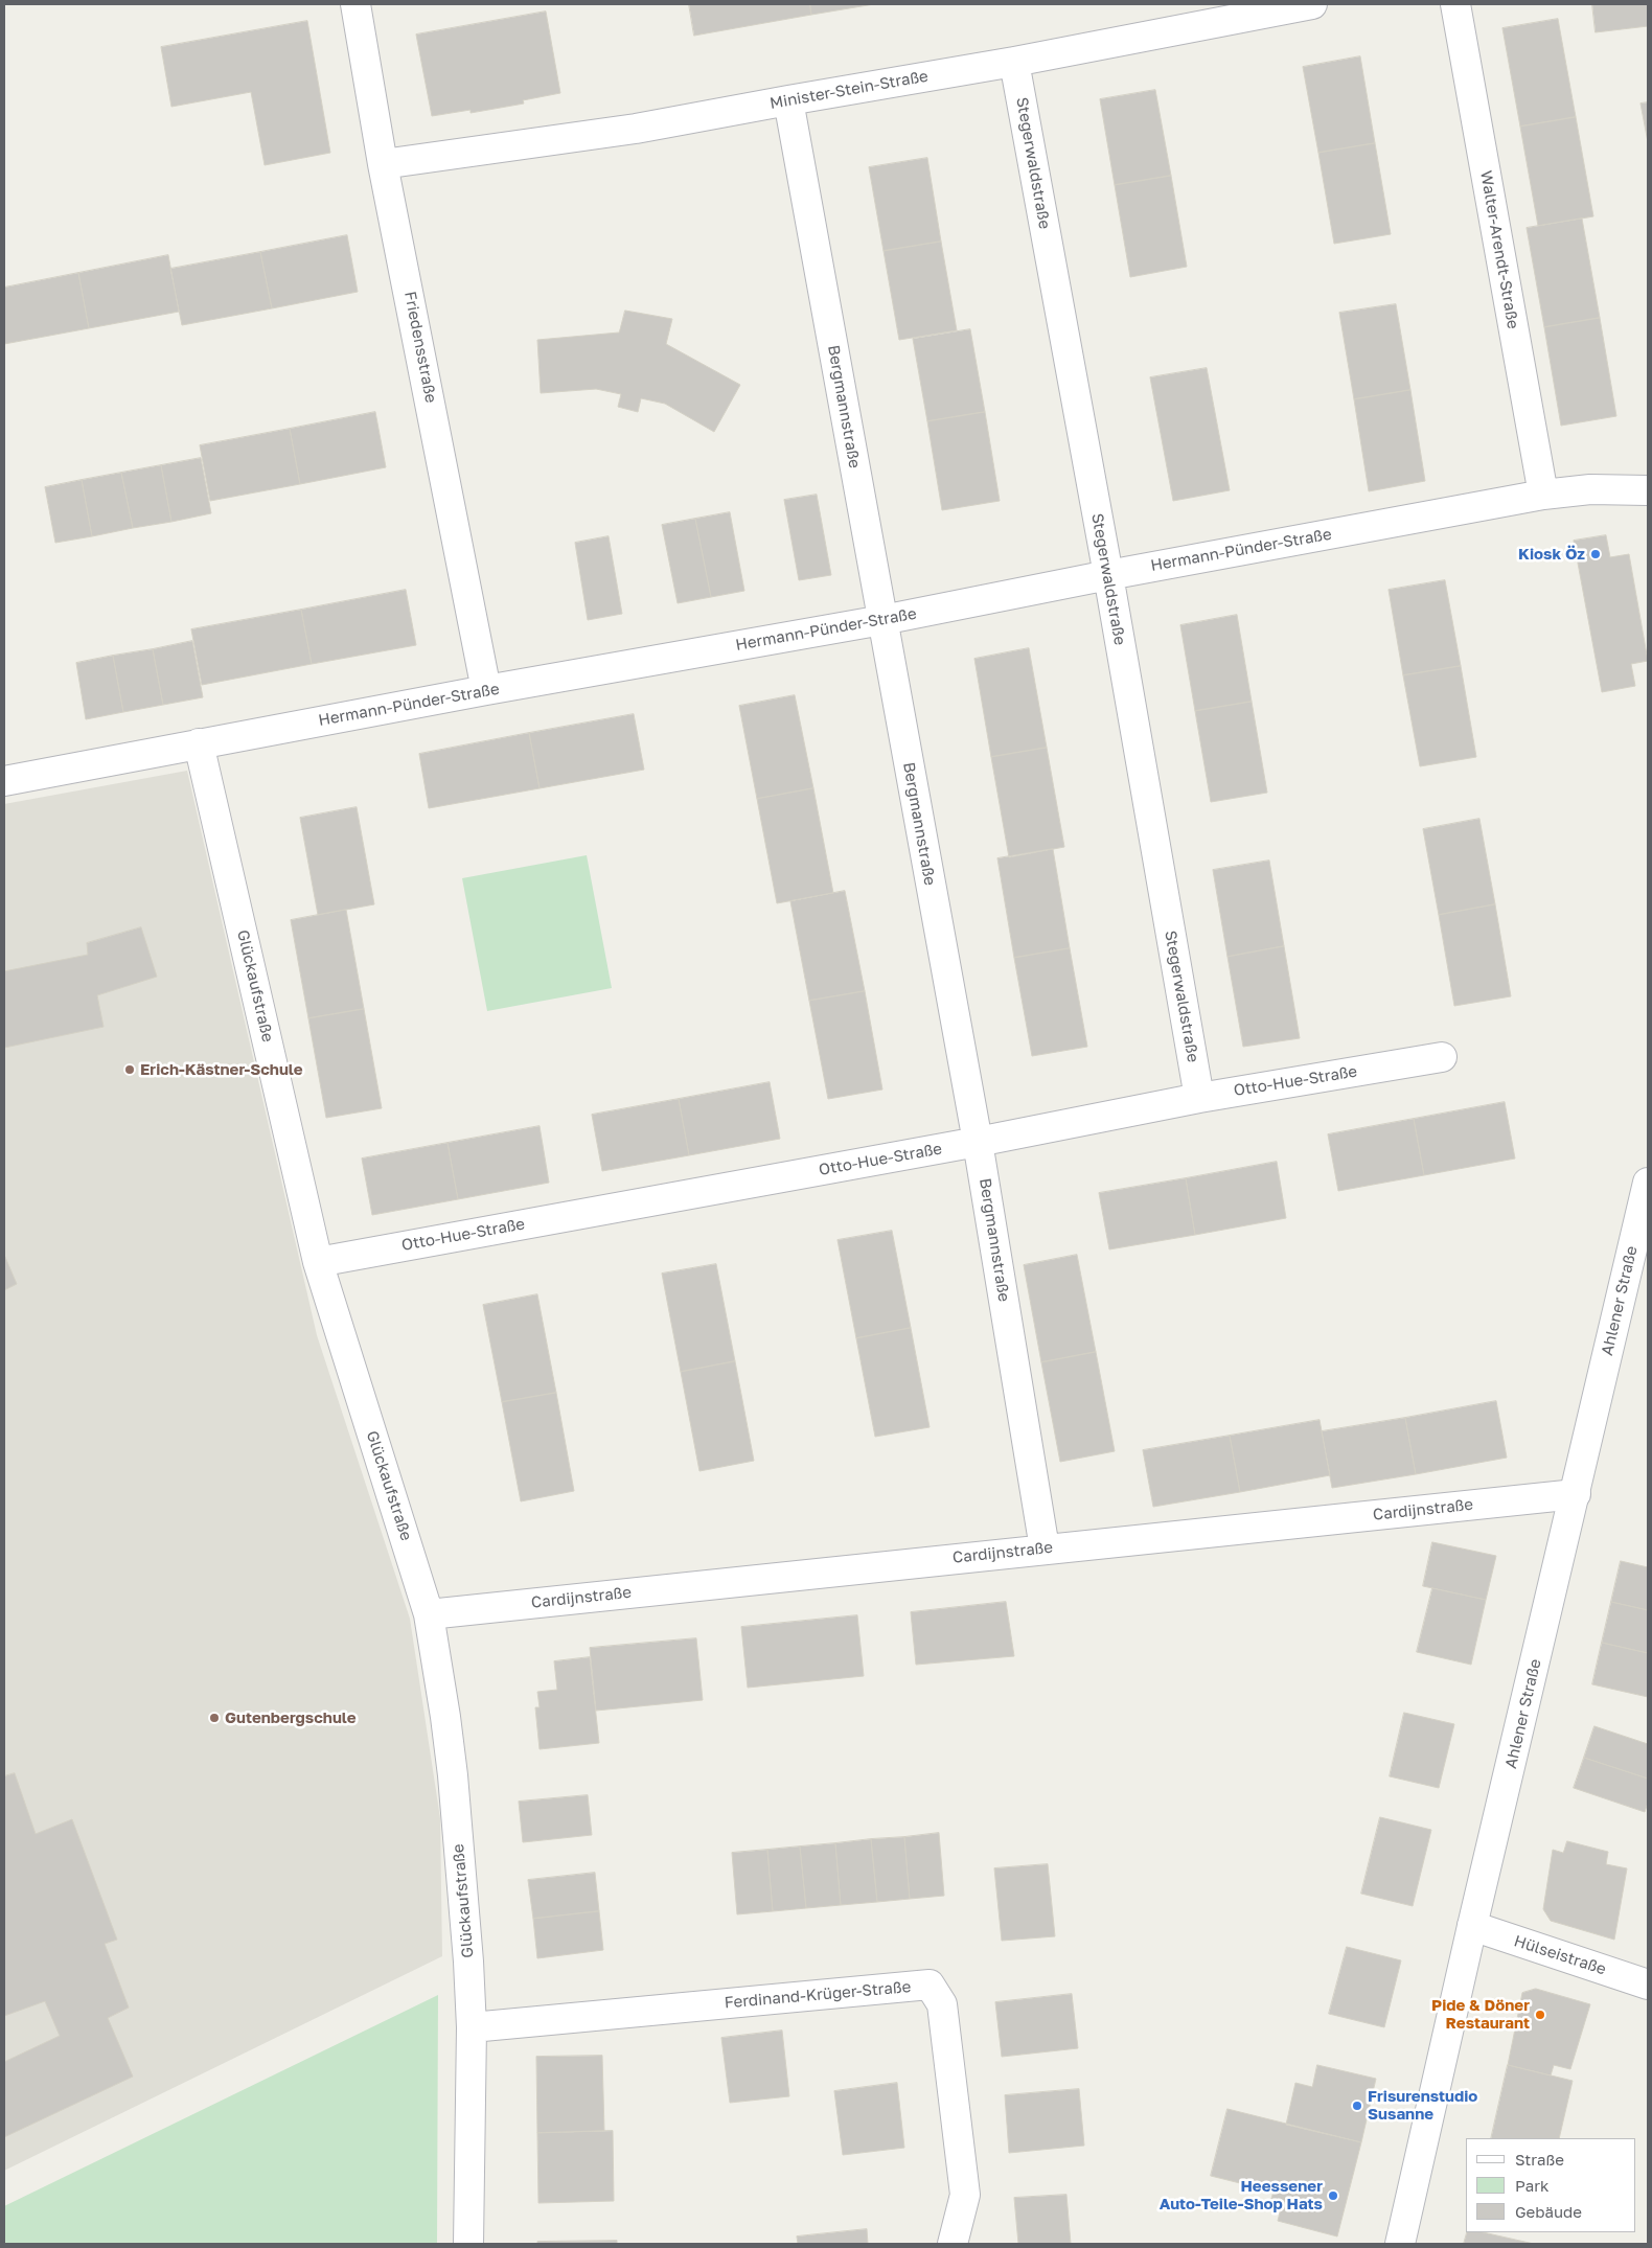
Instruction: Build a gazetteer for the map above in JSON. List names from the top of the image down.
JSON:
{
  "streets": {
    "street": [
      "Minister-Stein-Straße",
      "Stegerwaldstraße",
      "Walter-Arendt-Straße",
      "Friedensstraße",
      "Bergmannstraße",
      "Hermann-Pünder-Straße",
      "Glückaufstraße",
      "Otto-Hue-Straße",
      "Ahlener Straße",
      "Cardijnstraße",
      "Hülseistraße",
      "Ferdinand-Krüger-Straße"
    ]
  },
  "crossings": [
    ["Minister-Stein-Straße", "Stegerwaldstraße"],
    ["Minister-Stein-Straße", "Friedensstraße"],
    ["Minister-Stein-Straße", "Bergmannstraße"],
    ["Stegerwaldstraße", "Hermann-Pünder-Straße"],
    ["Stegerwaldstraße", "Otto-Hue-Straße"],
    ["Walter-Arendt-Straße", "Hermann-Pünder-Straße"],
    ["Friedensstraße", "Hermann-Pünder-Straße"],
    ["Bergmannstraße", "Hermann-Pünder-Straße"],
    ["Bergmannstraße", "Otto-Hue-Straße"],
    ["Bergmannstraße", "Cardijnstraße"],
    ["Hermann-Pünder-Straße", "Glückaufstraße"],
    ["Glückaufstraße", "Otto-Hue-Straße"],
    ["Glückaufstraße", "Cardijnstraße"],
    ["Glückaufstraße", "Ferdinand-Krüger-Straße"],
    ["Ahlener Straße", "Cardijnstraße"],
    ["Ahlener Straße", "Hülseistraße"]
  ],
  "places": [
    "Kiosk Öz",
    "Erich-Kästner-Schule",
    "Gutenbergschule",
    "Pide & Döner Restaurant",
    "Frisurenstudio Susanne",
    "Heessener Auto-Teile-Shop Hats"
  ],
  "legend": ["Straße", "Park", "Gebäude"]
}
